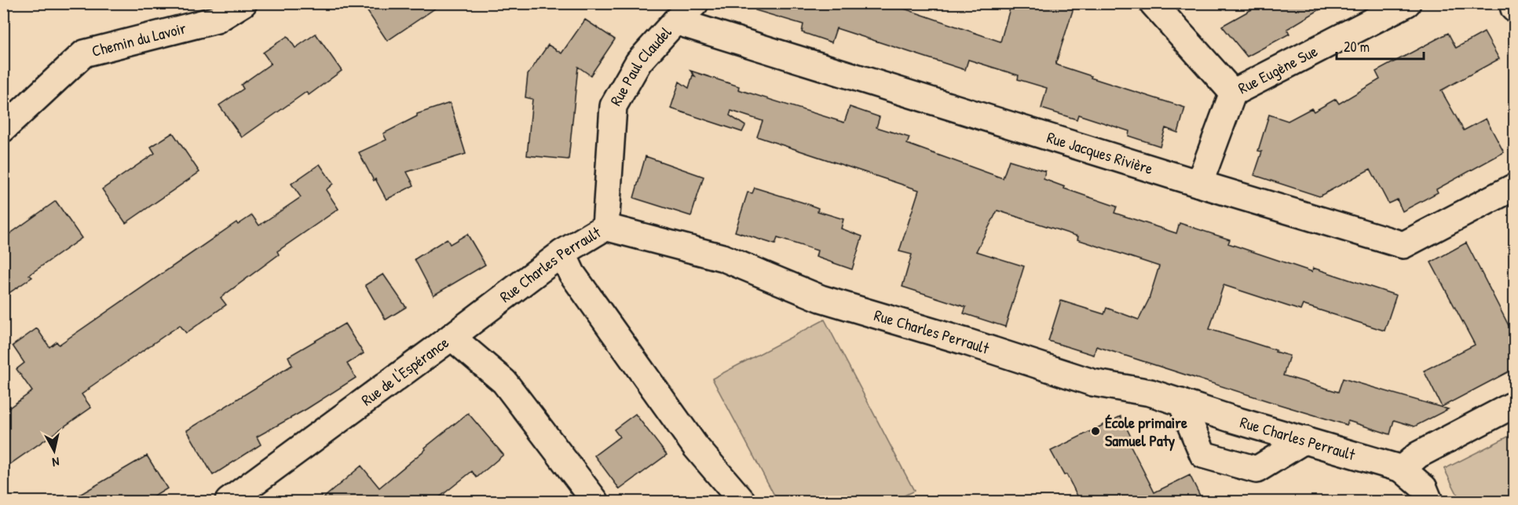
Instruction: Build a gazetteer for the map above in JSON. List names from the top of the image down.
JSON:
{
  "streets": {
    "street": [
      "Chemin du Lavoir",
      "Rue Paul Claudel",
      "Rue Eugène Sue",
      "Rue Jacques Rivière",
      "Rue Charles Perrault",
      "Rue de l'Espérance"
    ]
  },
  "crossings": [
    ["Rue Paul Claudel", "Rue Jacques Rivière"],
    ["Rue Paul Claudel", "Rue Charles Perrault"],
    ["Rue Eugène Sue", "Rue Jacques Rivière"],
    ["Rue Charles Perrault", "Rue de l'Espérance"]
  ],
  "places": ["École primaire Samuel Paty"],
  "scale_bar": "20 m",
  "north": "bottom"
}
